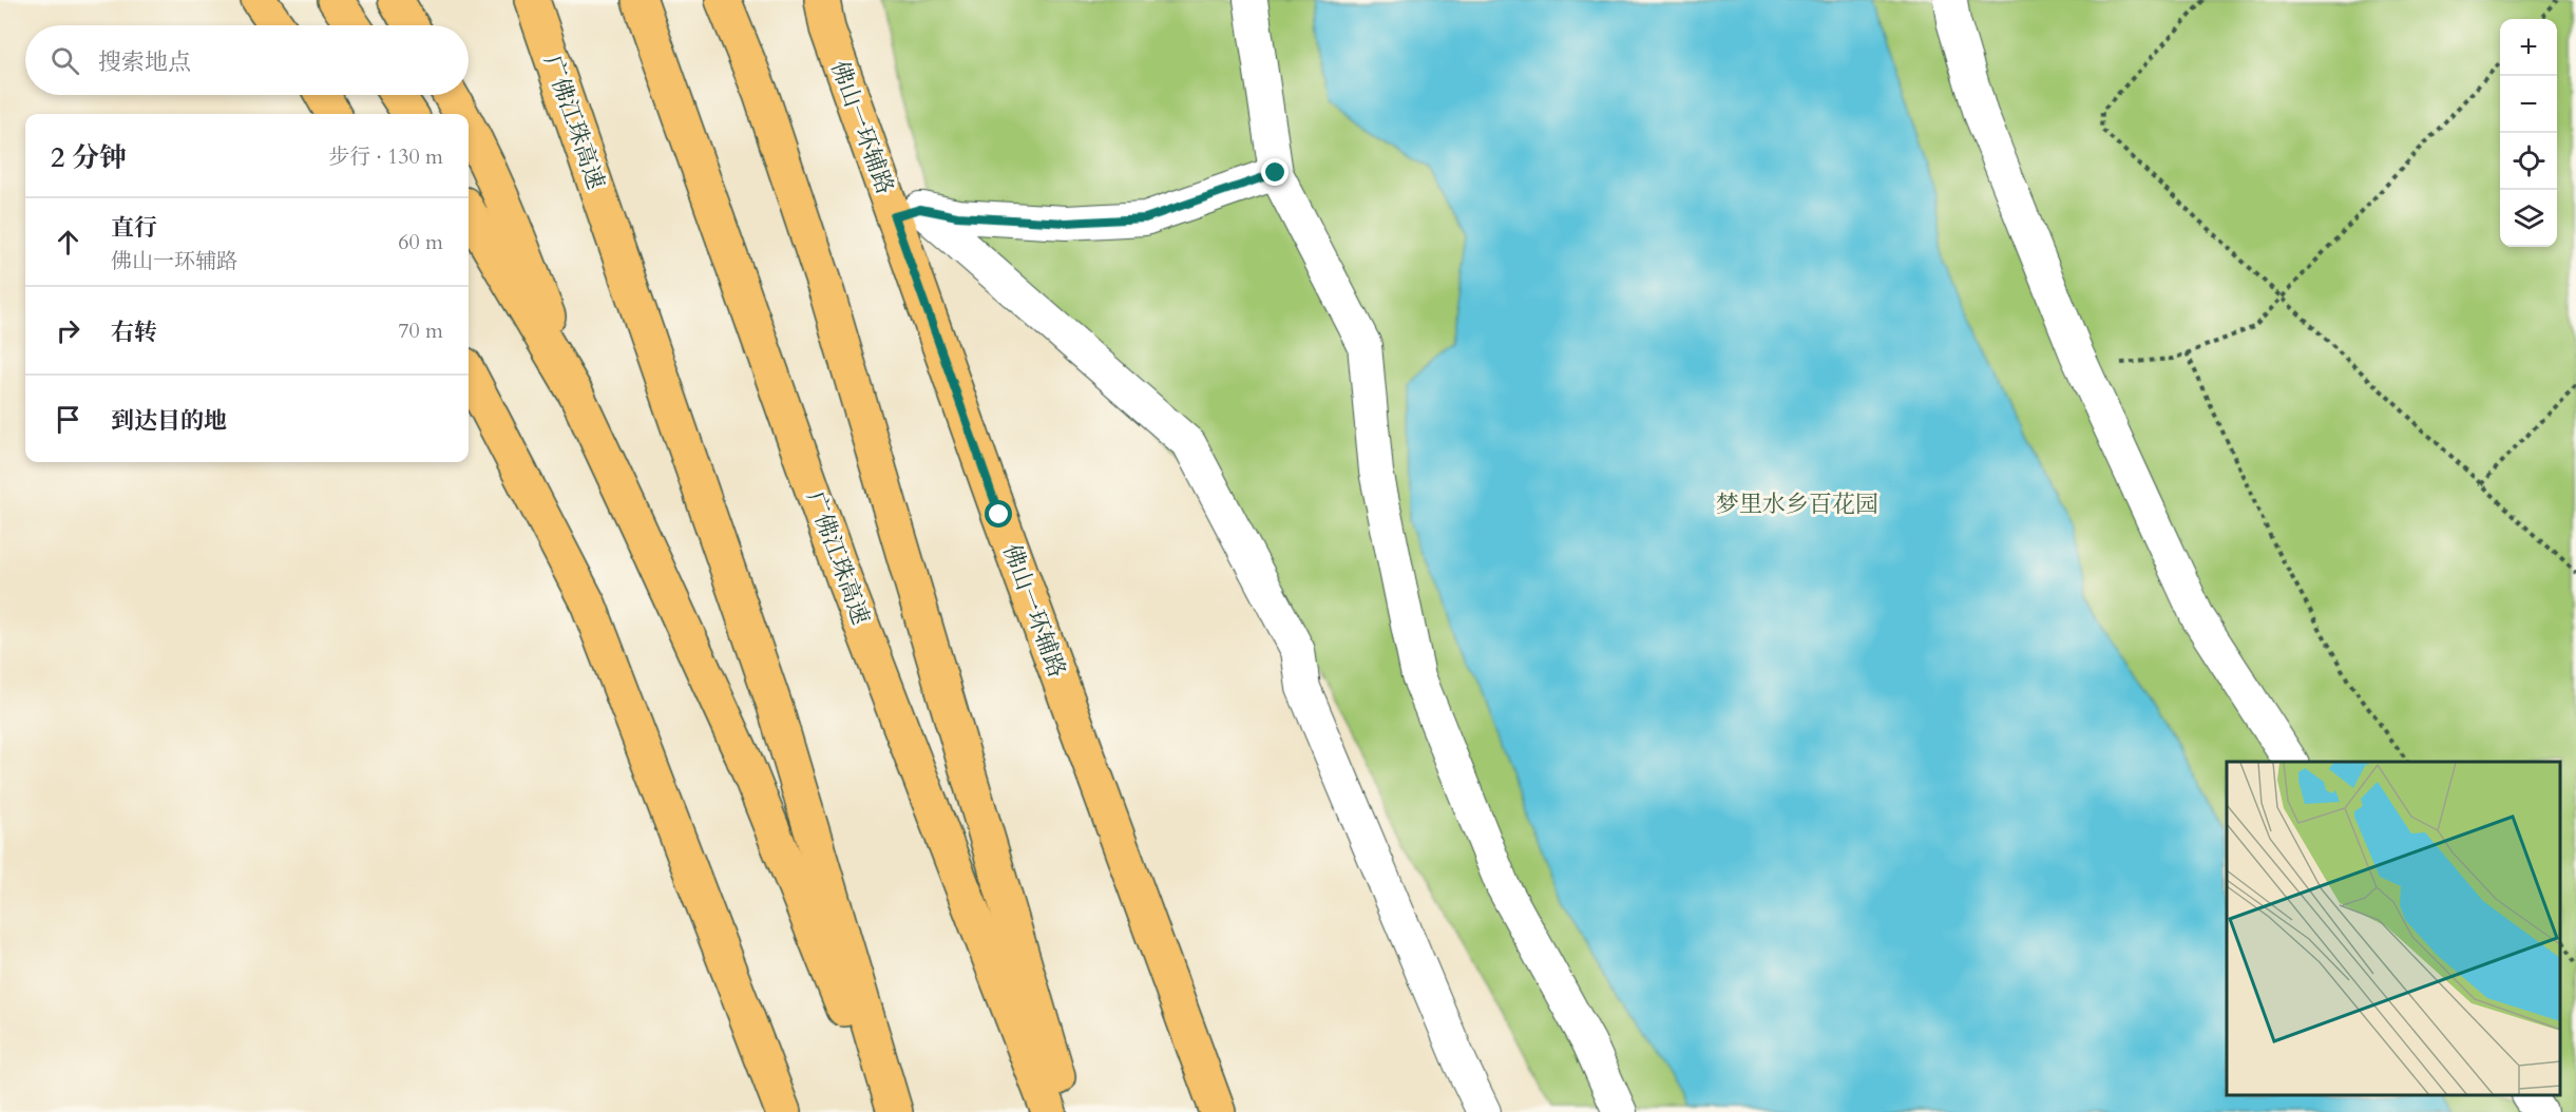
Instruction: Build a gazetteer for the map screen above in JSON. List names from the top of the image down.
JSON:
{
  "streets": {
    "main road": ["广佛江珠高速", "佛山一环辅路"]
  },
  "parks": ["梦里水乡百花园"],
  "page": {
    "map_buttons": ["+", "−"],
    "search": "搜索地点",
    "heading": ["2 分钟", "步行 · 130 m"],
    "list": [
      ["直行", "佛山一环辅路", "60 m"],
      ["右转", "70 m"],
      "到达目的地"
    ]
  }
}
